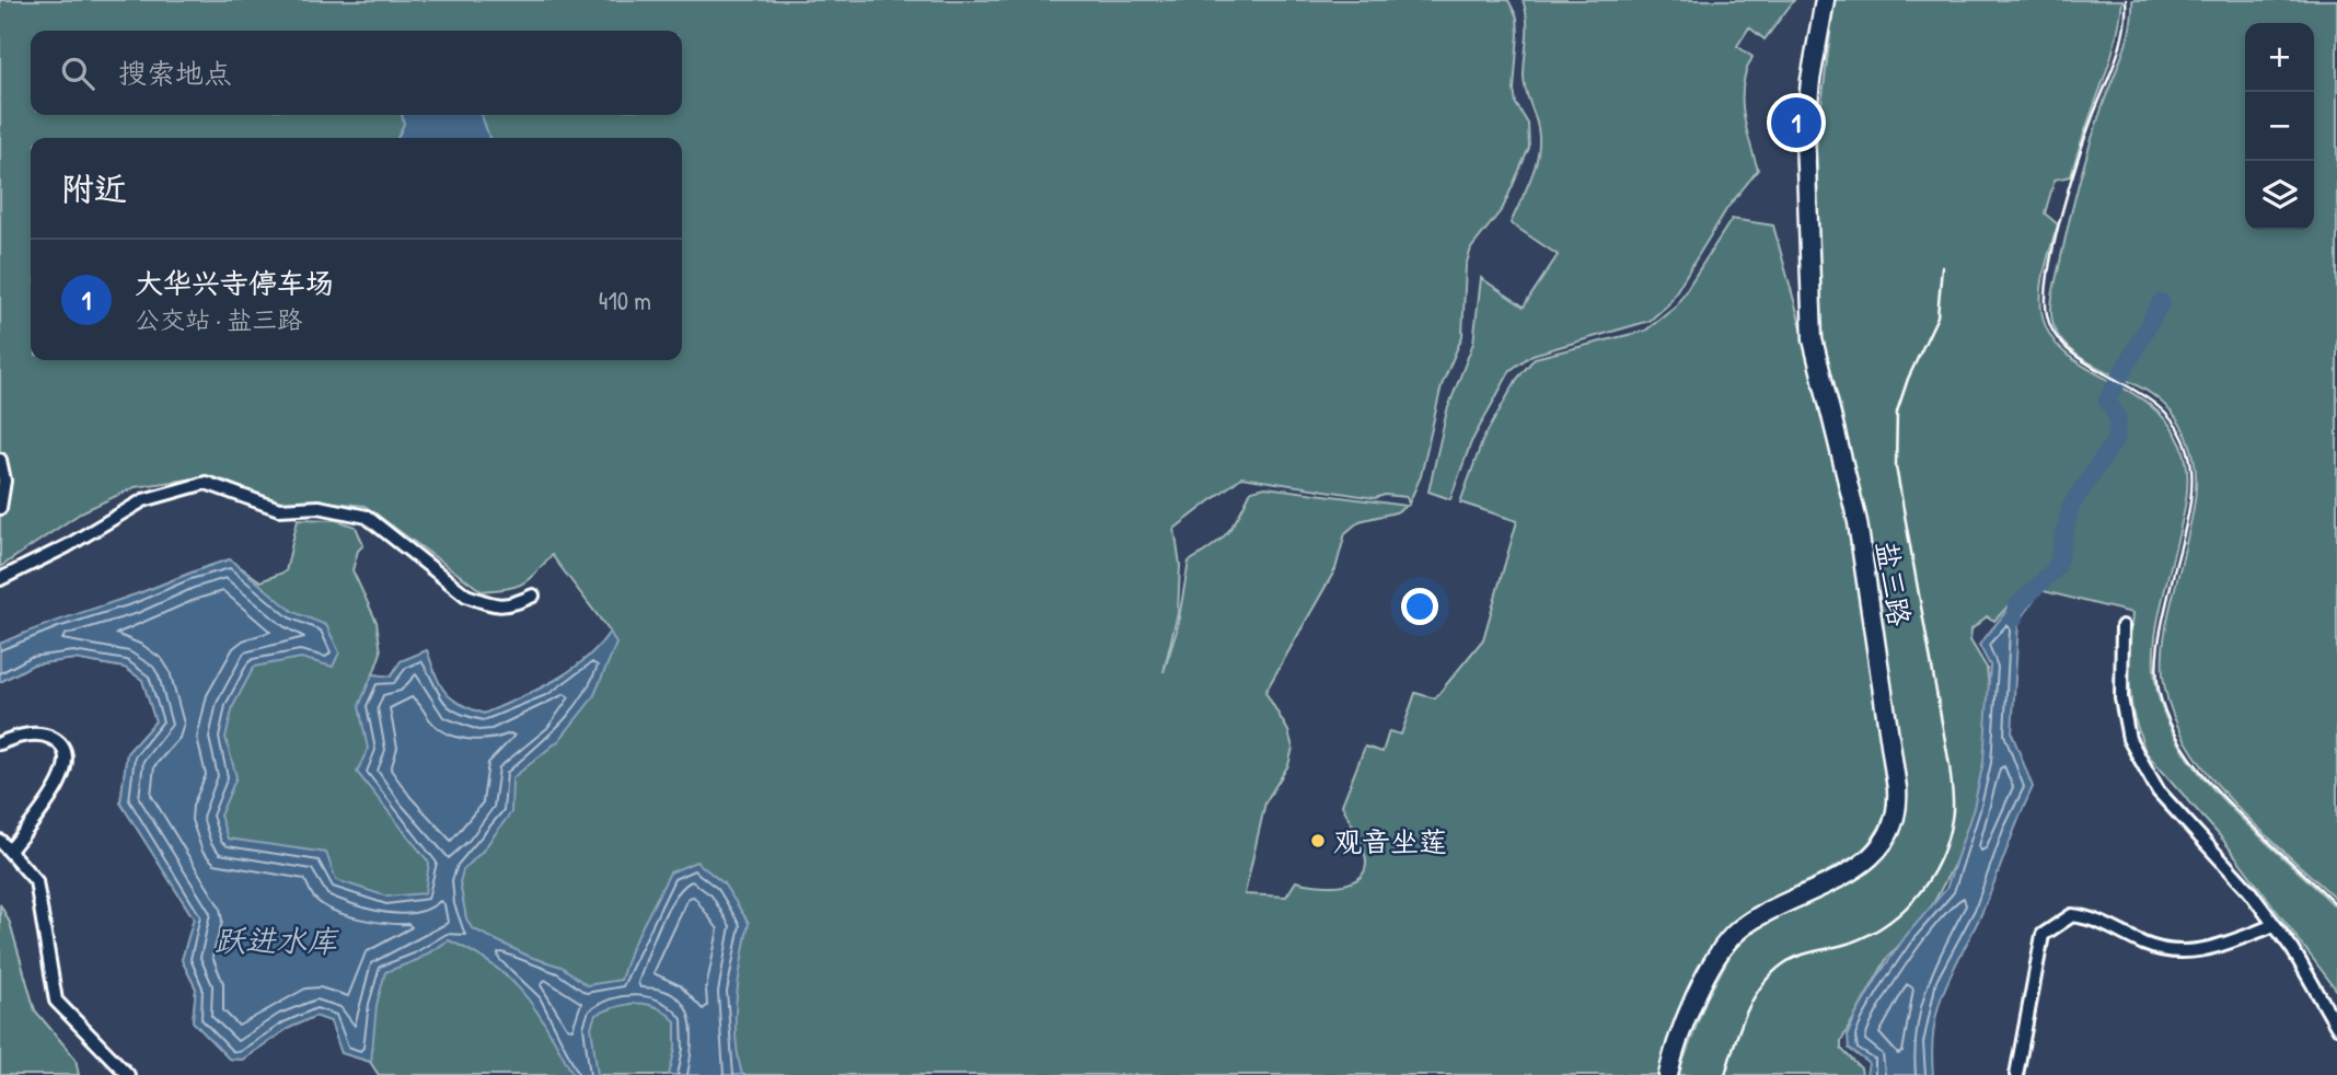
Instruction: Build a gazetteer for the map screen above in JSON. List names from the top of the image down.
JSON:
{
  "streets": {
    "main road": ["盐三路"]
  },
  "water": ["跃进水库"],
  "places": ["观音坐莲"],
  "page": {
    "map_buttons": ["+", "−"],
    "search": "搜索地点",
    "pins": "1",
    "heading": "附近",
    "list": [
      {
        "mark": "1",
        "name": "大华兴寺停车场",
        "note": "公交站 · 盐三路",
        "value": "410 m"
      }
    ]
  }
}
